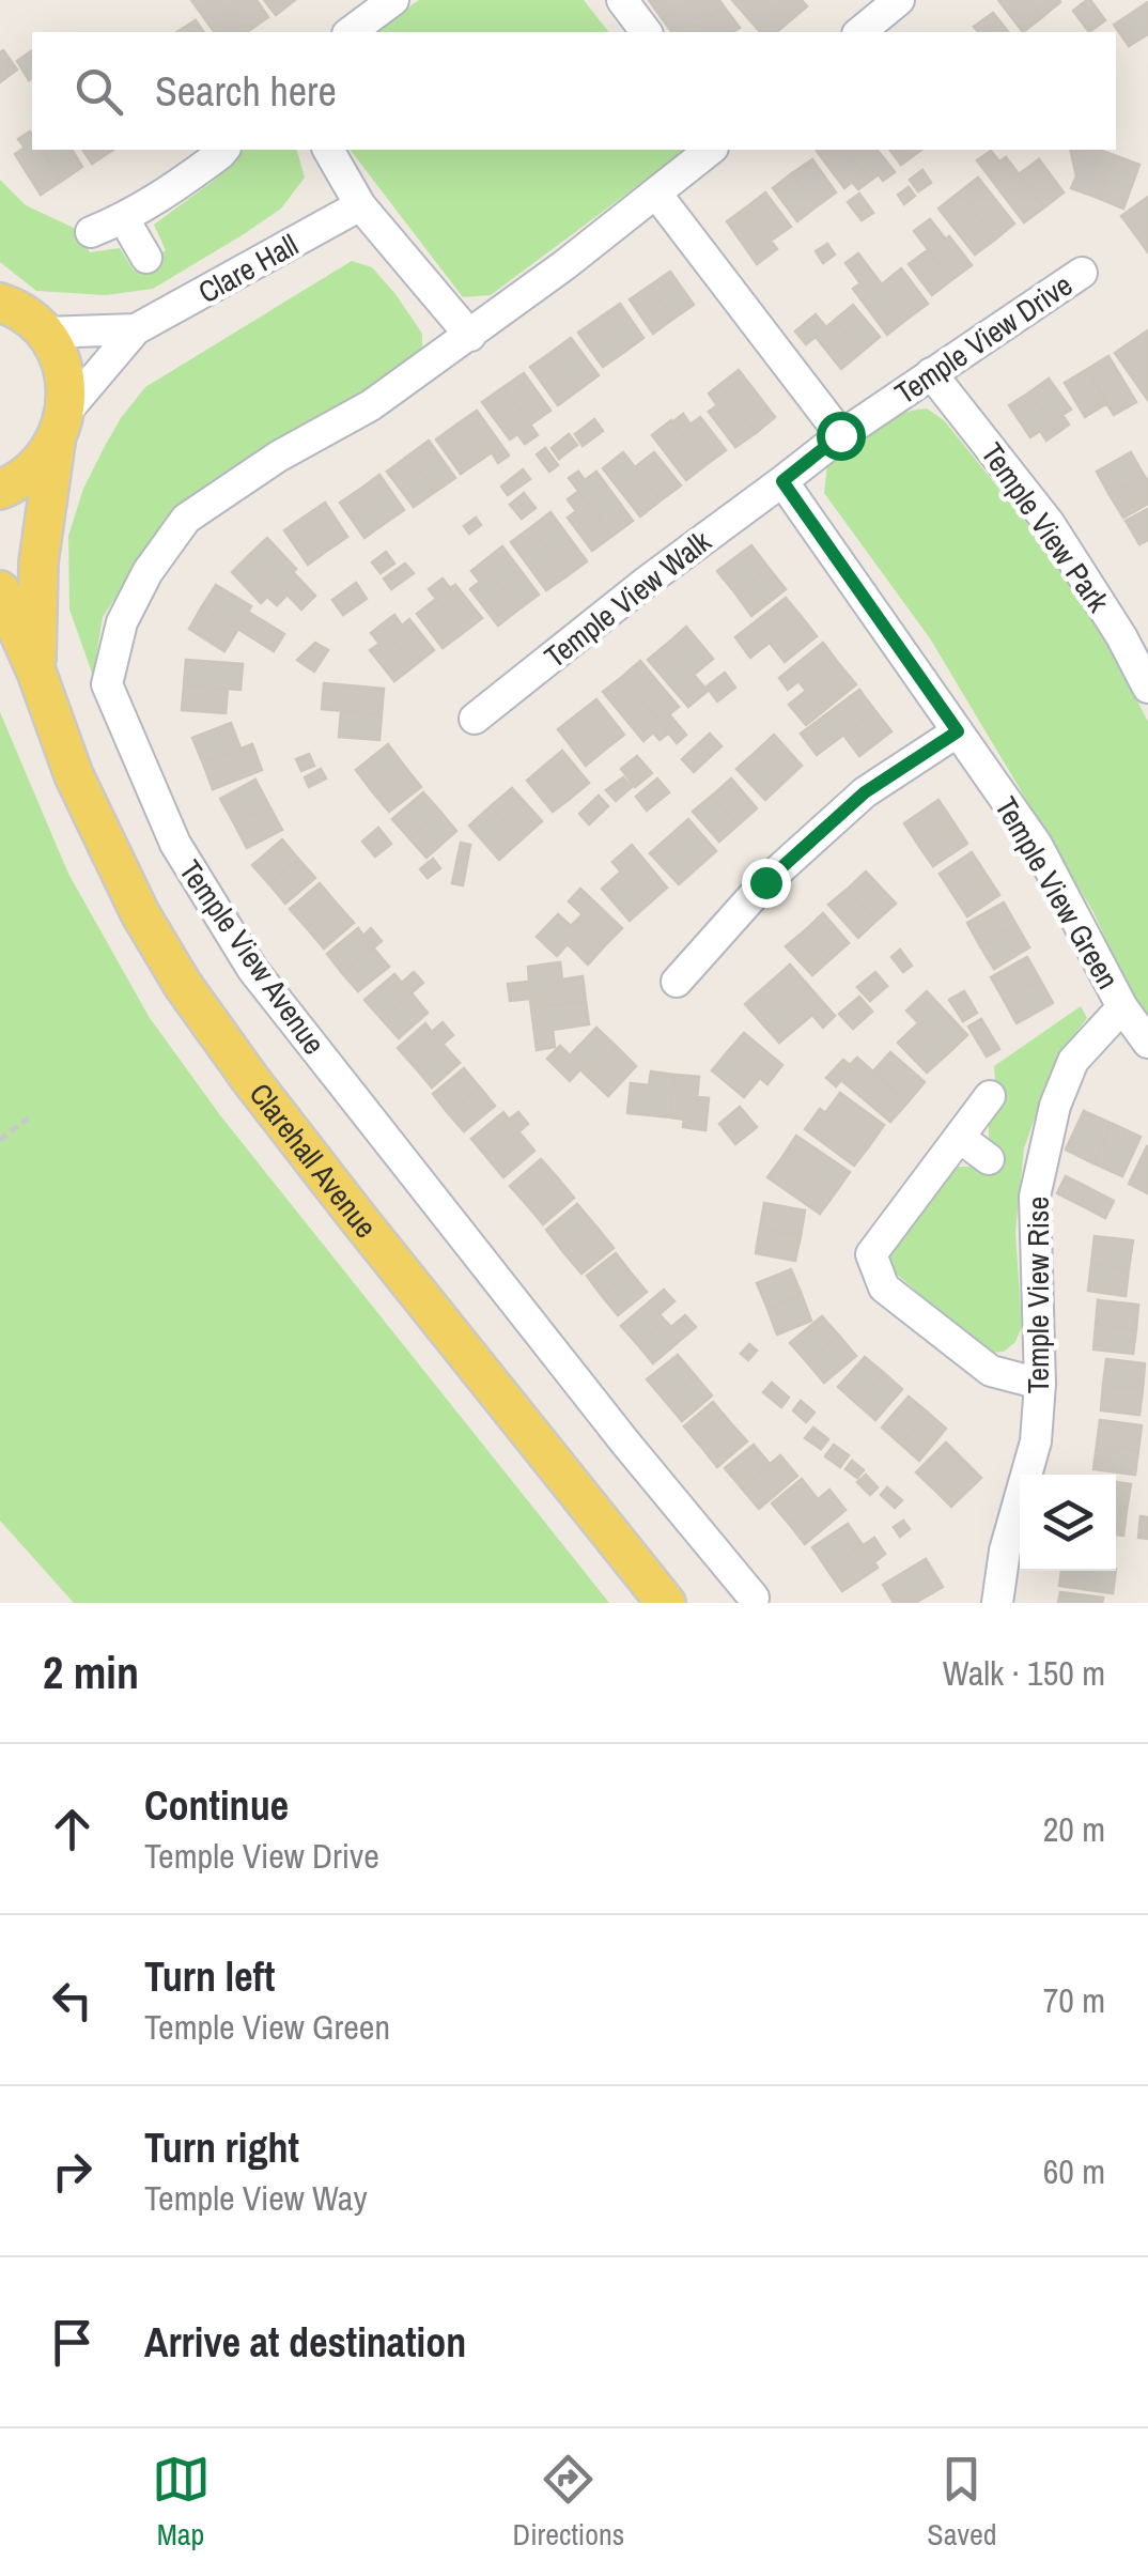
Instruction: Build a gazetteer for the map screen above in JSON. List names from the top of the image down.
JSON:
{
  "streets": {
    "main road": ["Clarehall Avenue"],
    "street": [
      "Clare Hall",
      "Temple View Drive",
      "Temple View Park",
      "Temple View Walk",
      "Temple View Green",
      "Temple View Avenue",
      "Temple View Rise"
    ]
  },
  "crossings": [
    ["Clare Hall", "Clarehall Avenue"],
    ["Temple View Drive", "Temple View Park"],
    ["Temple View Drive", "Temple View Walk"],
    ["Temple View Drive", "Temple View Green"],
    ["Temple View Walk", "Temple View Green"],
    ["Temple View Green", "Temple View Rise"]
  ],
  "page": {
    "search": "Search here",
    "heading": ["2 min", "Walk · 150 m"],
    "list": [
      ["Continue", "Temple View Drive", "20 m"],
      ["Turn left", "Temple View Green", "70 m"],
      ["Turn right", "Temple View Way", "60 m"],
      "Arrive at destination"
    ],
    "nav": ["Map", "Directions", "Saved"]
  }
}
